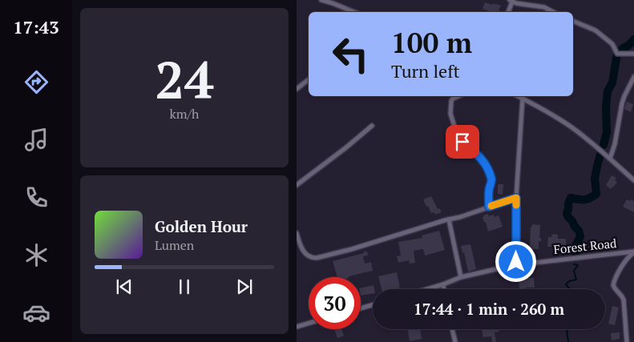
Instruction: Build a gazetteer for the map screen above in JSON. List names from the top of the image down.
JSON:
{
  "streets": {
    "street": ["Forest Road"]
  },
  "page": {
    "tabs": "17:43",
    "tile": ["24", "km/h"],
    "turn": ["100 m", "Turn left"],
    "song": ["Golden Hour", "Lumen"],
    "limit": "30",
    "trip": "17:44 · 1 min · 260 m"
  }
}
